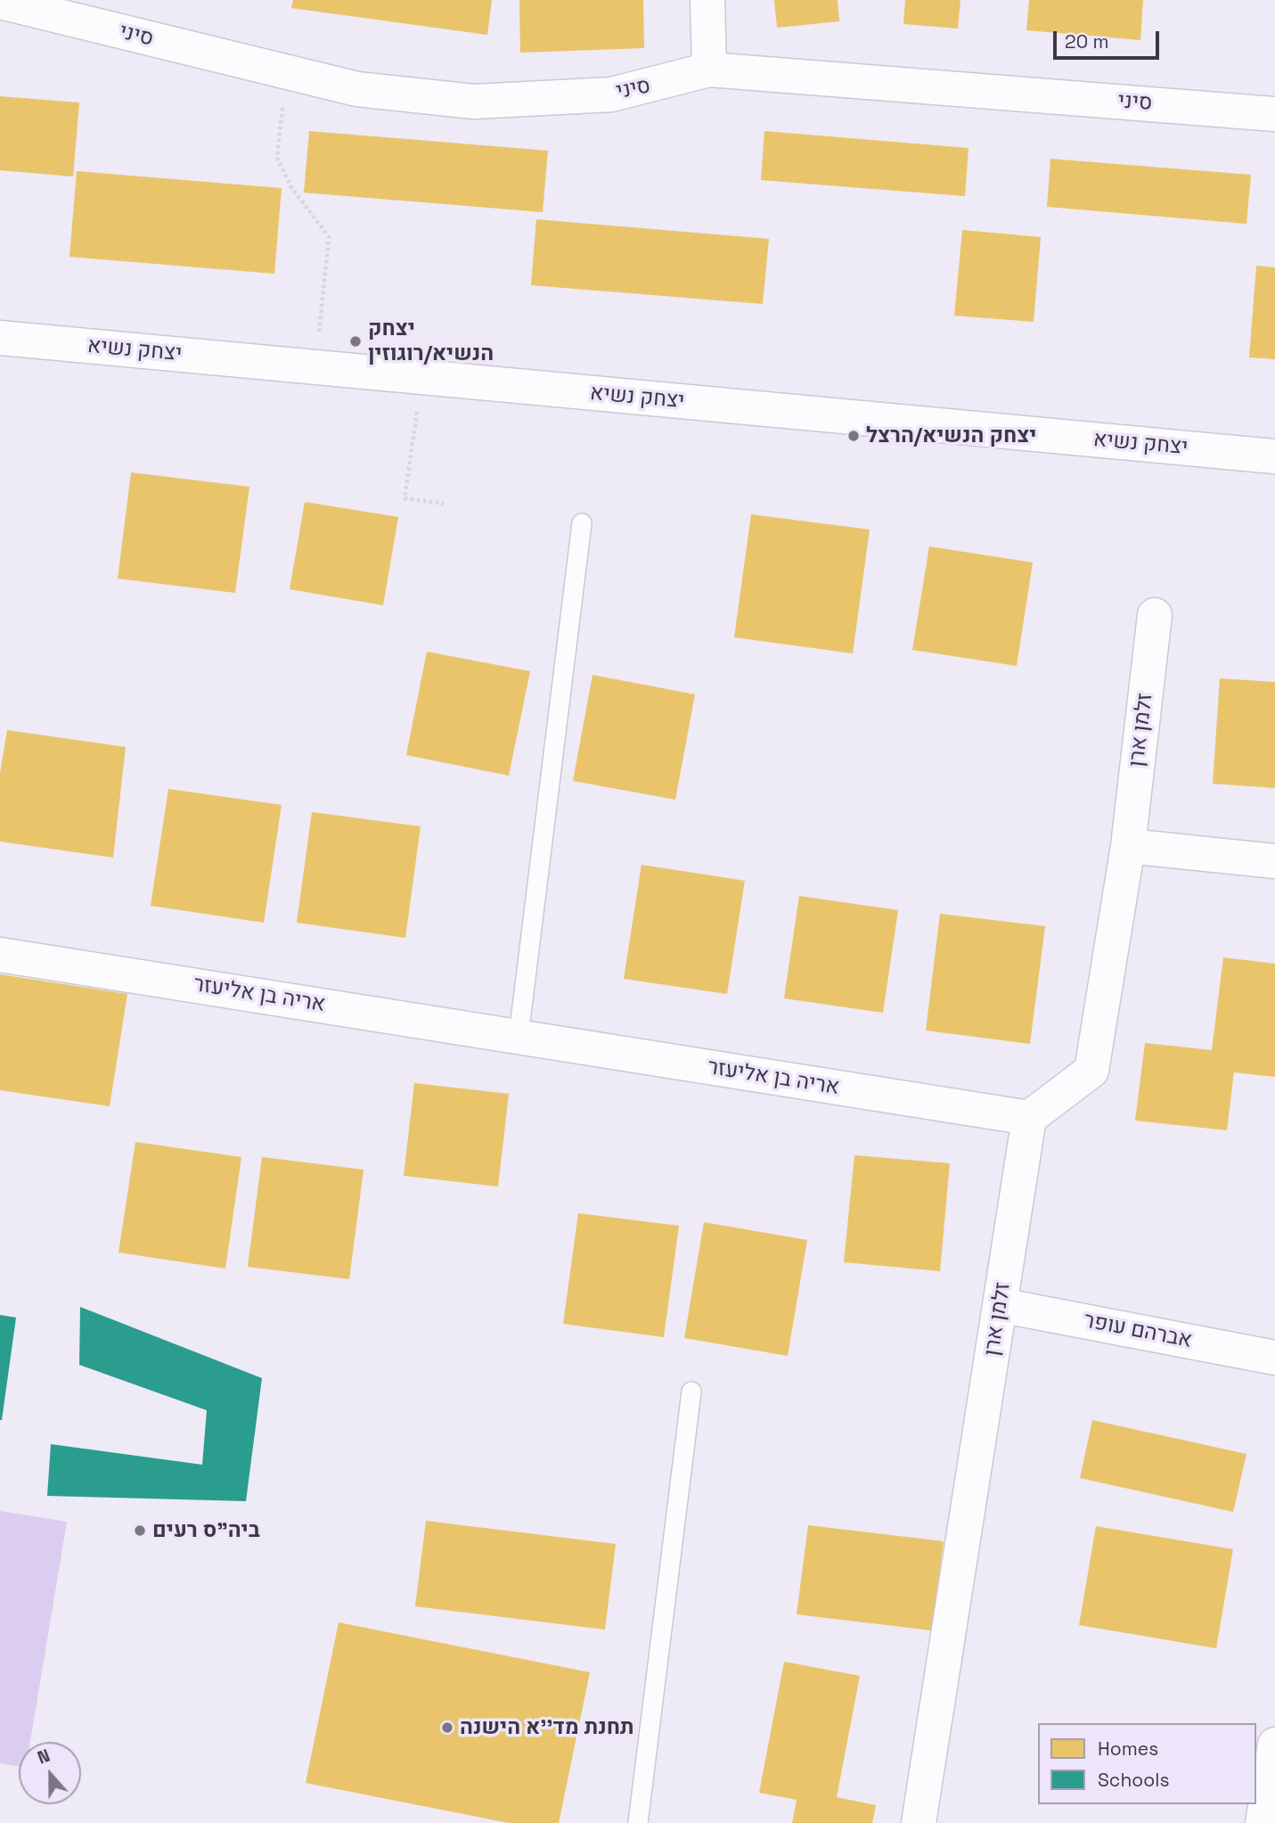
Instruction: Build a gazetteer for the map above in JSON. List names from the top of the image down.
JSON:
{
  "streets": {
    "street": [
      "סיני",
      "יצחק נשיא",
      "זלמן ארן",
      "אריה בן אליעזר",
      "אברהם עופר"
    ]
  },
  "crossings": [
    ["זלמן ארן", "אריה בן אליעזר"],
    ["זלמן ארן", "אברהם עופר"]
  ],
  "places": [
    "יצחק הנשיא/רוגוזין",
    "יצחק הנשיא/הרצל",
    "ביה\"ס רעים",
    "תחנת מד''א הישנה"
  ],
  "legend": ["Homes", "Schools"],
  "scale_bar": "20 m",
  "north": "top"
}
